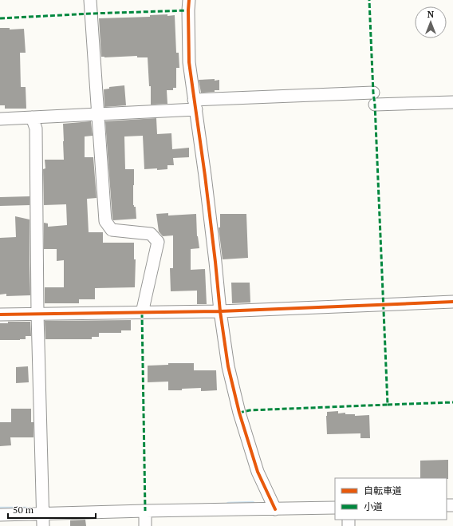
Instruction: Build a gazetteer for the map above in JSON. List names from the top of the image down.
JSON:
{
  "legend": ["自転車道", "小道"],
  "scale_bar": "50 m",
  "north": "top"
}
